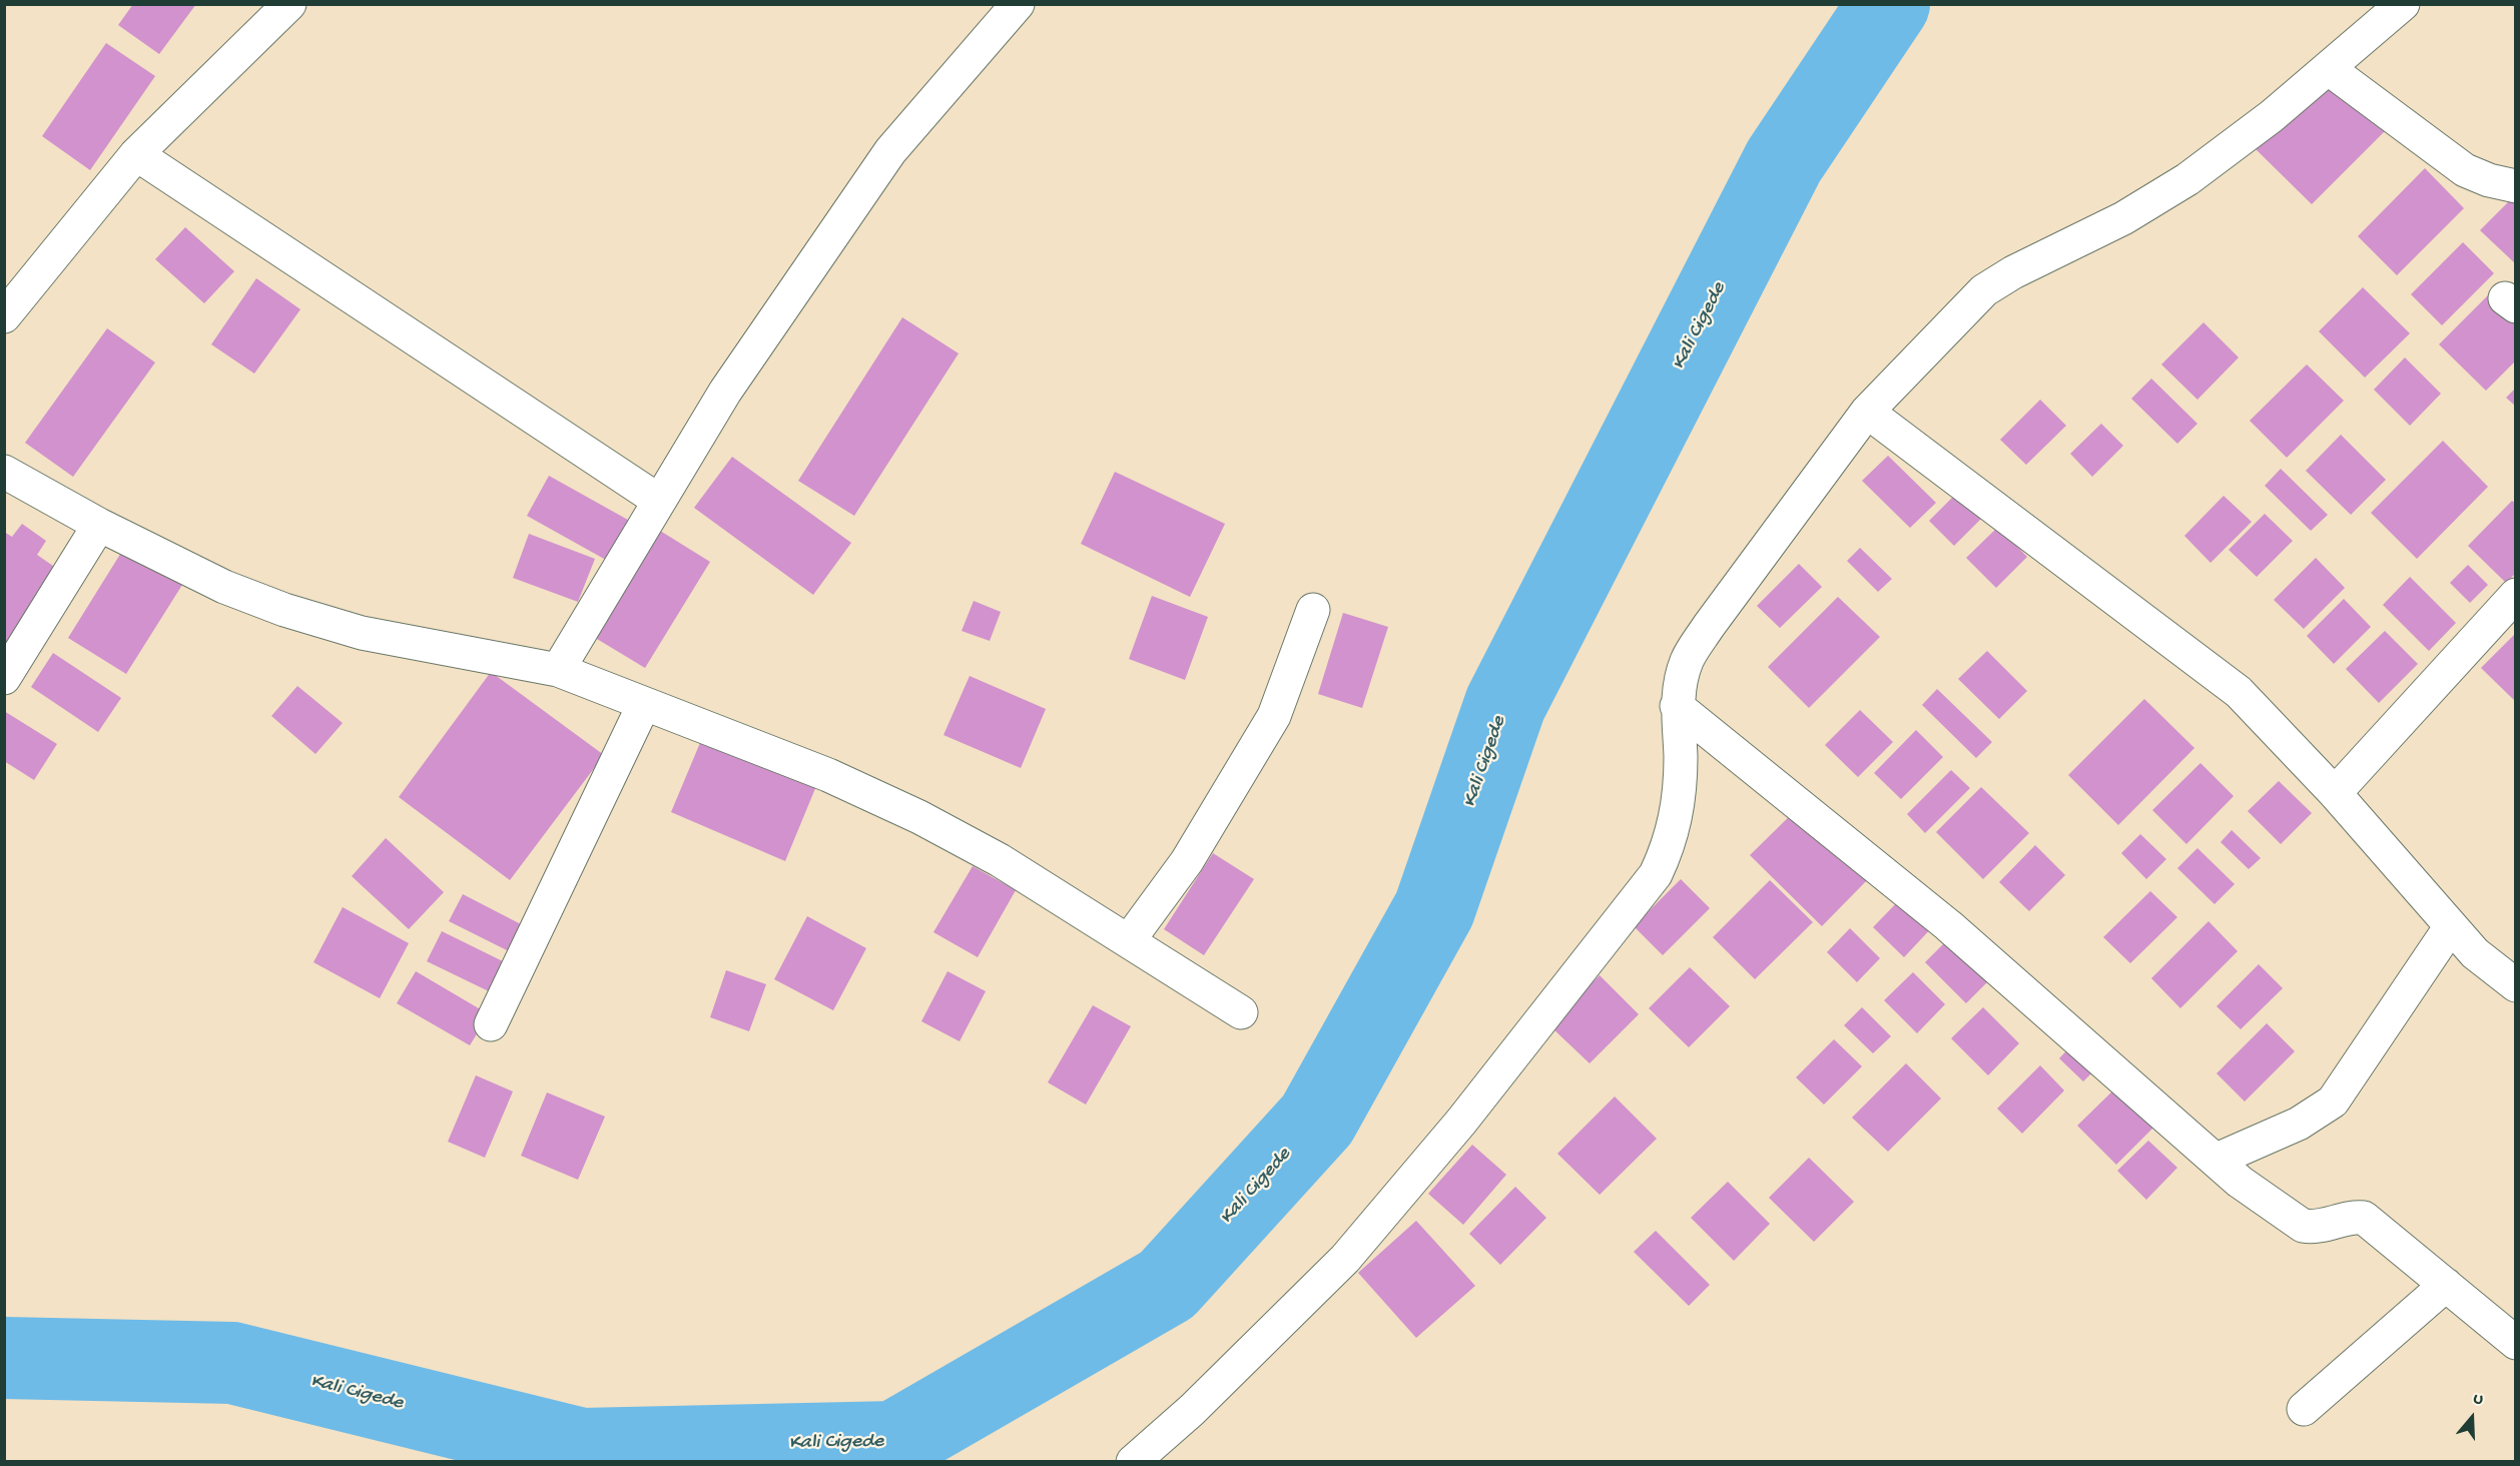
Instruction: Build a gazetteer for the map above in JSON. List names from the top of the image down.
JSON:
{
  "water": ["Kali Cigede"],
  "north": "top"
}
